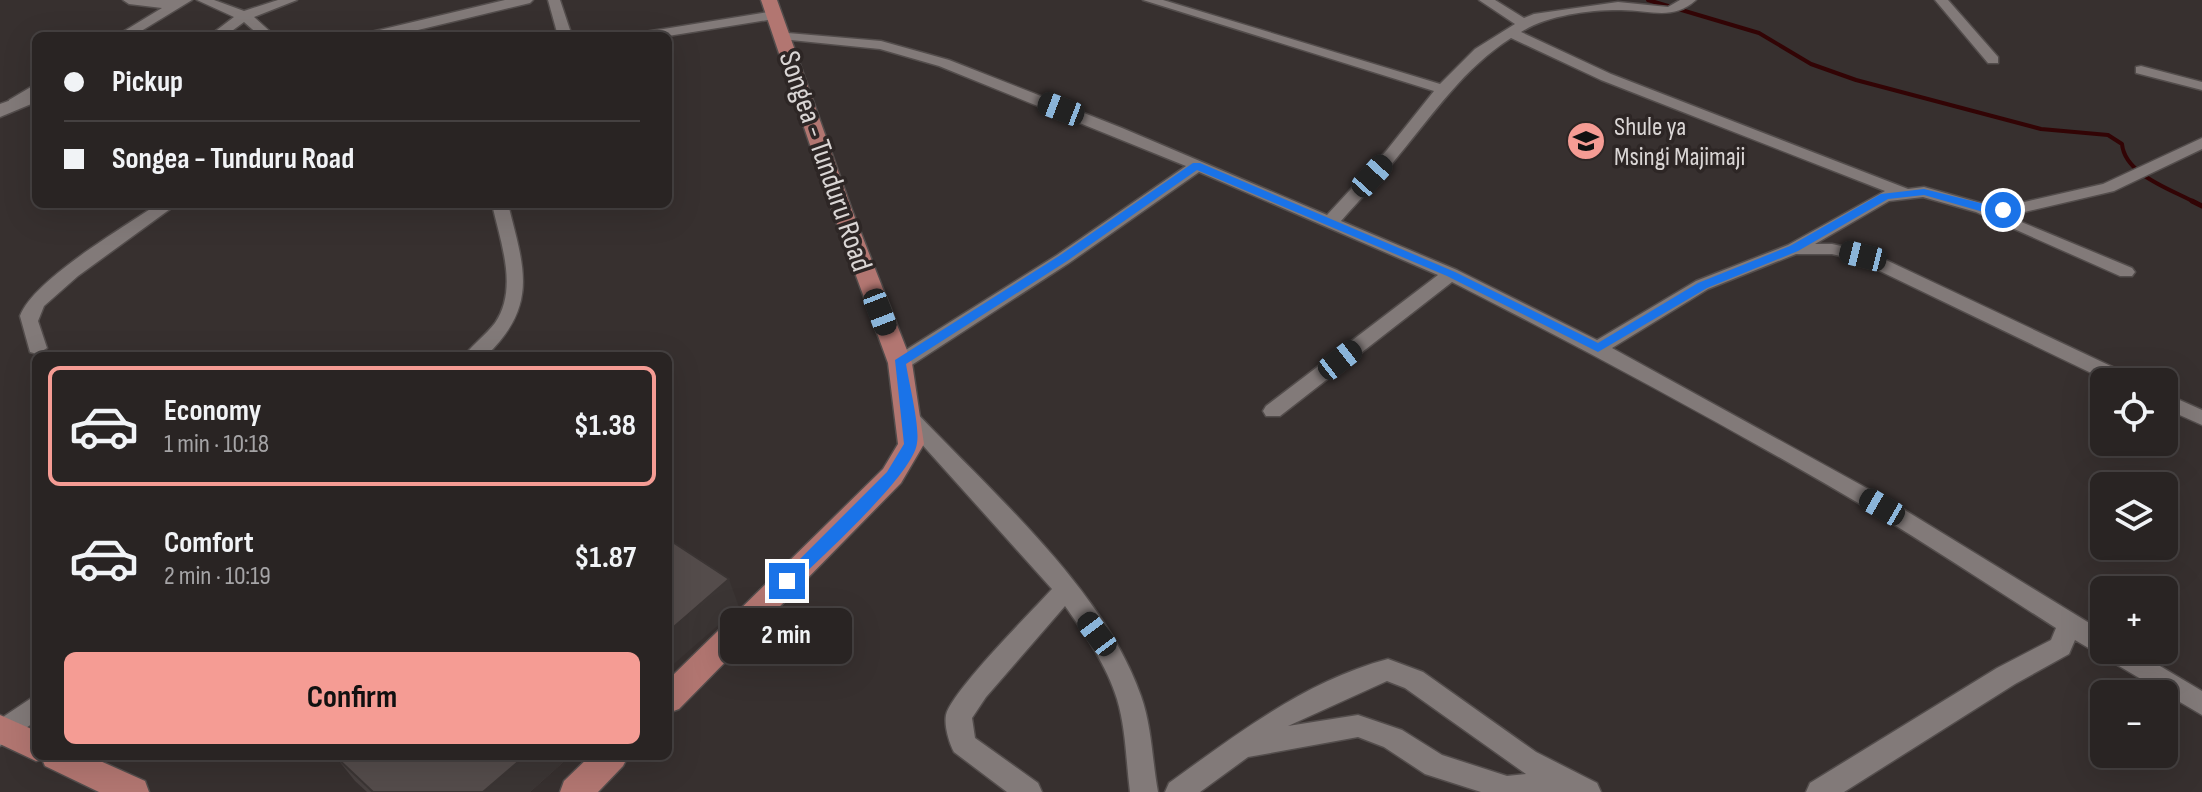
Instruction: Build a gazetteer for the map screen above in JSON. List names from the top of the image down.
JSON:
{
  "streets": {
    "highway": ["Songea - Tunduru Road"]
  },
  "places": {
    "school or university": ["Shule ya Msingi Majimaji"]
  },
  "page": {
    "banner": ["Pickup", "Songea - Tunduru Road"],
    "list": [
      {
        "name": "Economy",
        "note": "1 min · 10:18",
        "value": "$1.38"
      },
      {
        "name": "Comfort",
        "note": "2 min · 10:19",
        "value": "$1.87"
      }
    ],
    "map_buttons": ["+", "−"],
    "bubble": "2 min",
    "buttons": "Confirm"
  }
}
